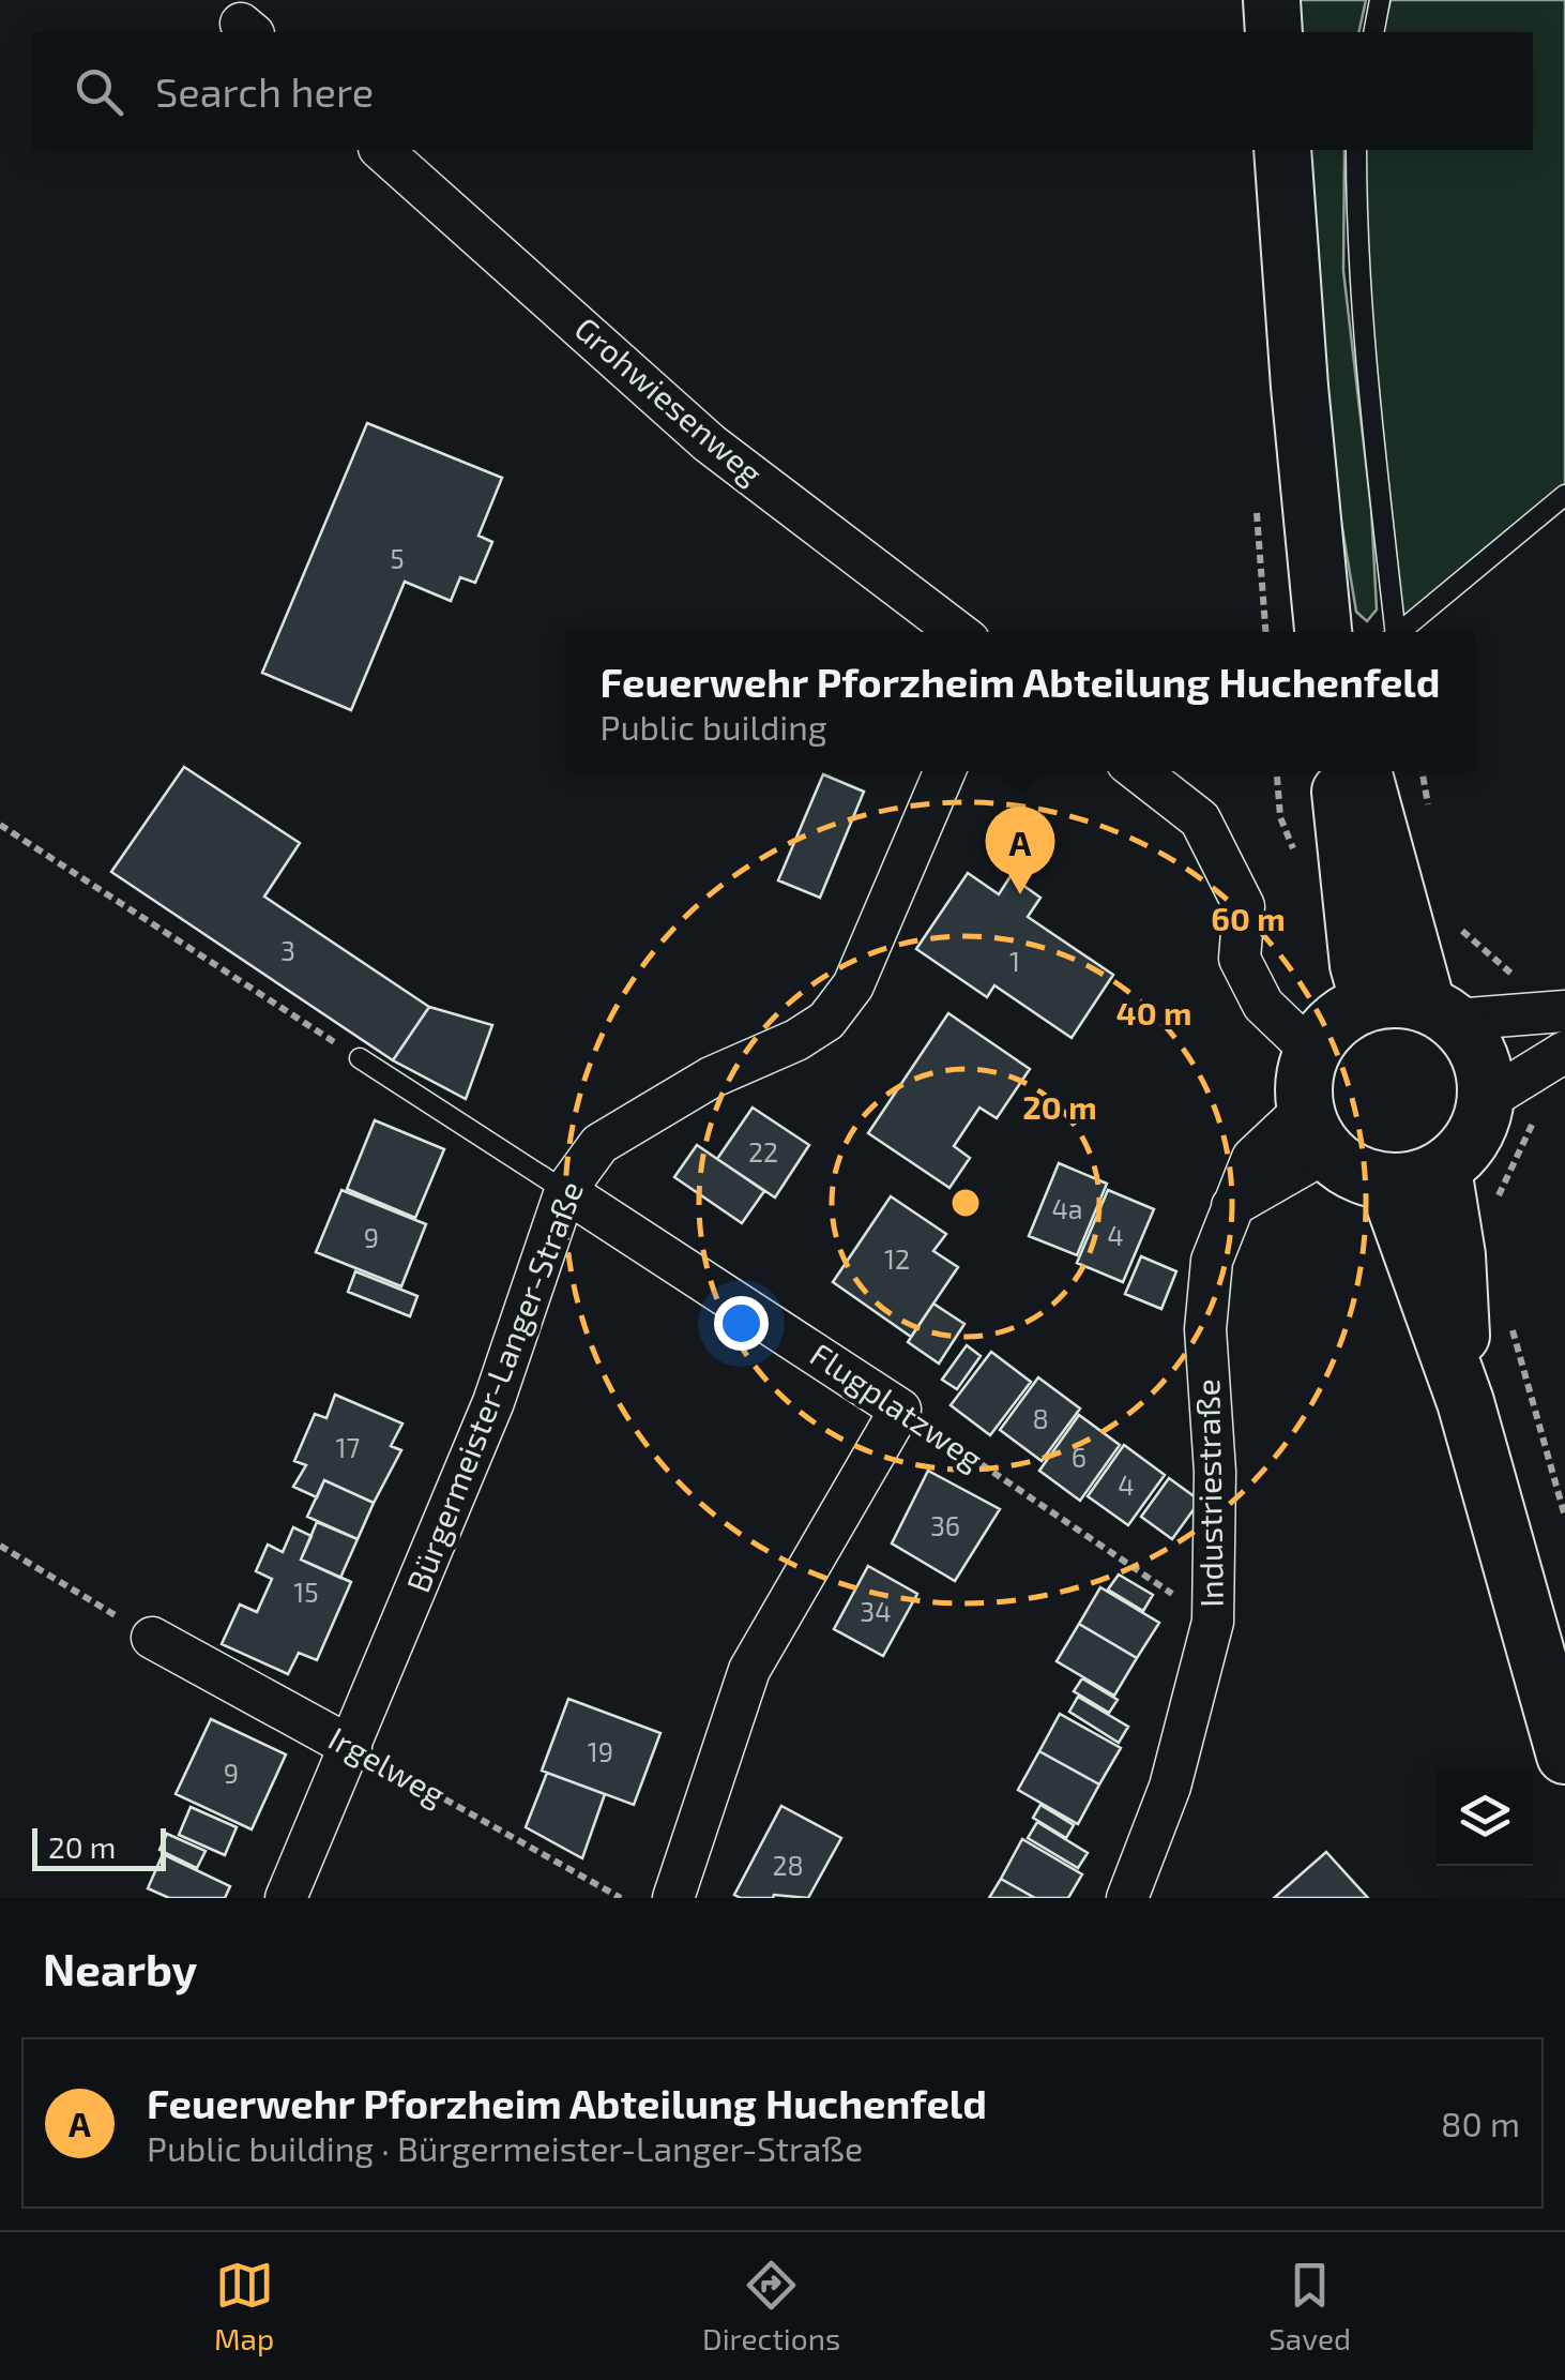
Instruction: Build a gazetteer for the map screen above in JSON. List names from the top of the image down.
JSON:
{
  "streets": {
    "street": [
      "Grohwiesenweg",
      "Bürgermeister-Langer-Straße",
      "Flugplatzweg",
      "Industriestraße",
      "Irgelweg"
    ]
  },
  "crossings": [
    ["Bürgermeister-Langer-Straße", "Flugplatzweg"],
    ["Bürgermeister-Langer-Straße", "Irgelweg"],
    ["Flugplatzweg", "Industriestraße"]
  ],
  "house_numbers": [
    "5",
    "3",
    "1",
    "22",
    "4a",
    "4",
    "9",
    "12",
    "8",
    "17",
    "6",
    "4",
    "36",
    "15",
    "34",
    "19",
    "9",
    "28"
  ],
  "scale_bar": "20 m",
  "page": {
    "search": "Search here",
    "popup": ["Feuerwehr Pforzheim Abteilung Huchenfeld", "Public building"],
    "pins": "A",
    "scale": "20 m",
    "heading": "Nearby",
    "list": [
      {
        "mark": "A",
        "name": "Feuerwehr Pforzheim Abteilung Huchenfeld",
        "note": "Public building · Bürgermeister-Langer-Straße",
        "value": "80 m"
      }
    ],
    "nav": ["Map", "Directions", "Saved"]
  },
  "rings": ["60 m", "40 m", "20 m"]
}
